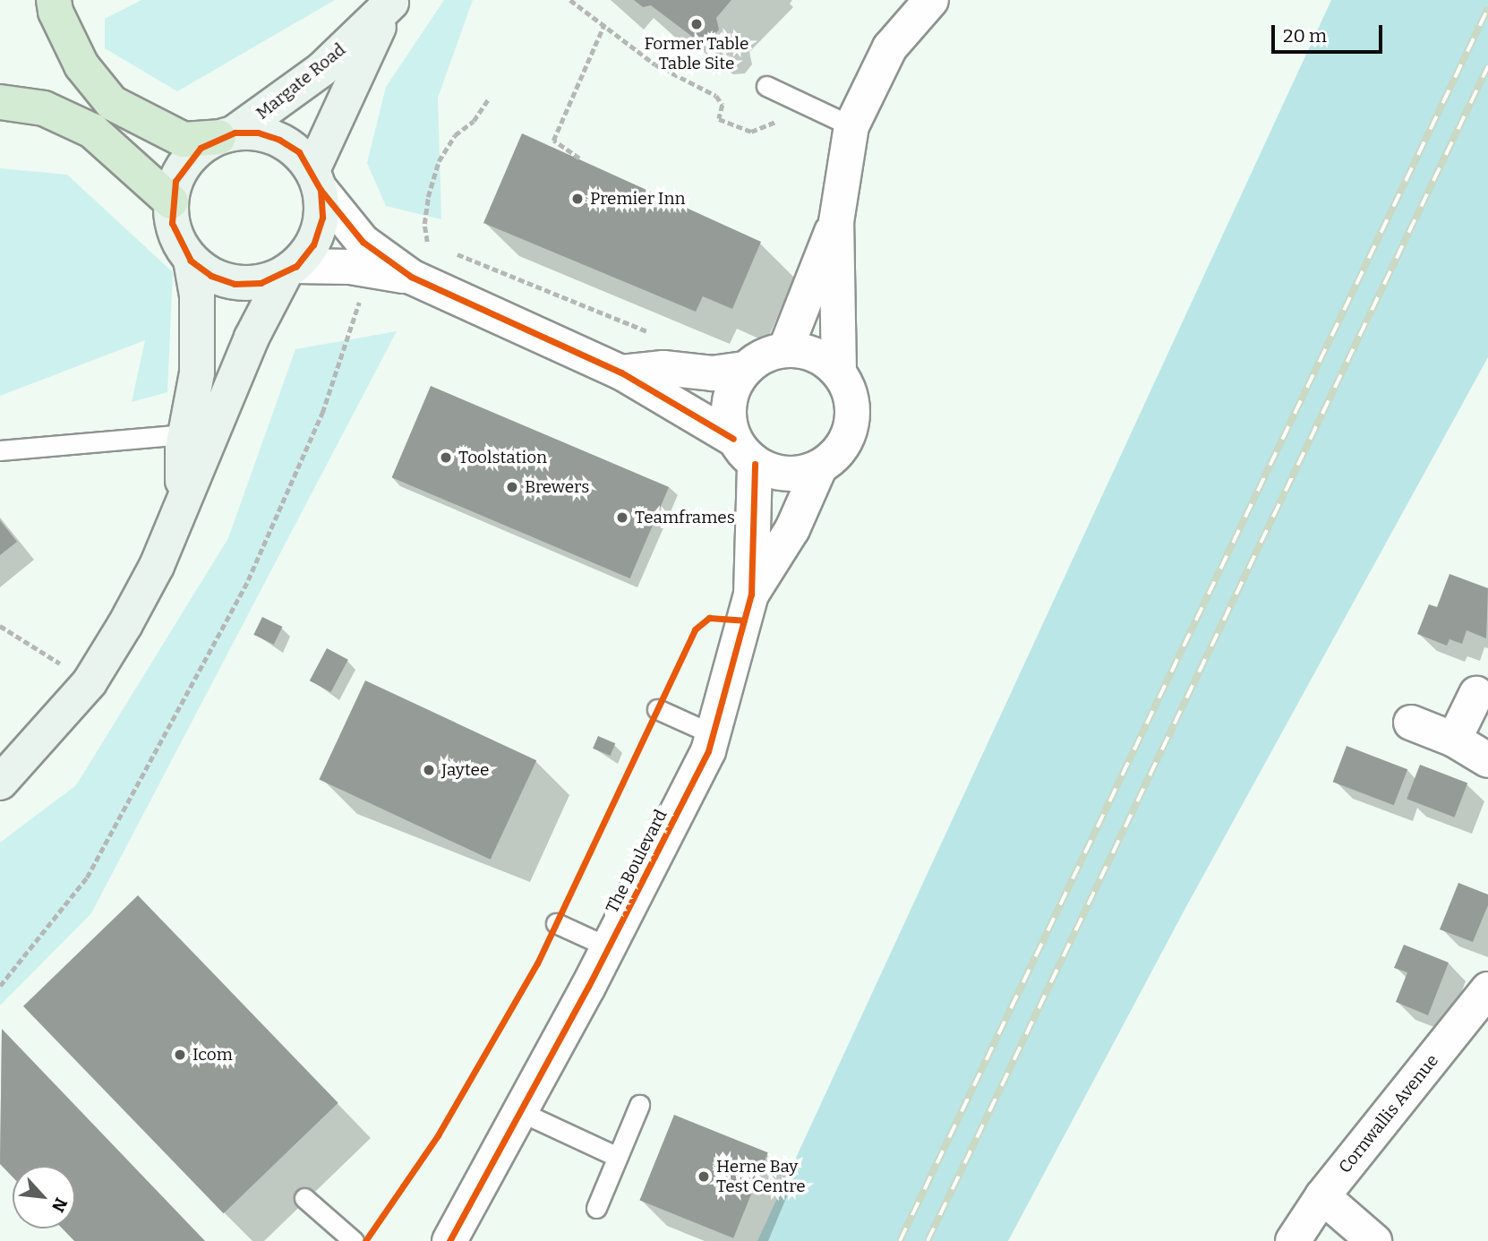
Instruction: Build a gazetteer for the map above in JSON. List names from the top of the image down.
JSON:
{
  "streets": {
    "street": ["Margate Road", "The Boulevard", "Cornwallis Avenue"]
  },
  "places": [
    "Former Table Table Site",
    "Premier Inn",
    "Toolstation",
    "Brewers",
    "Teamframes",
    "Jaytee",
    "Icom",
    "Herne Bay Test Centre"
  ],
  "scale_bar": "20 m",
  "north": "bottom right"
}
